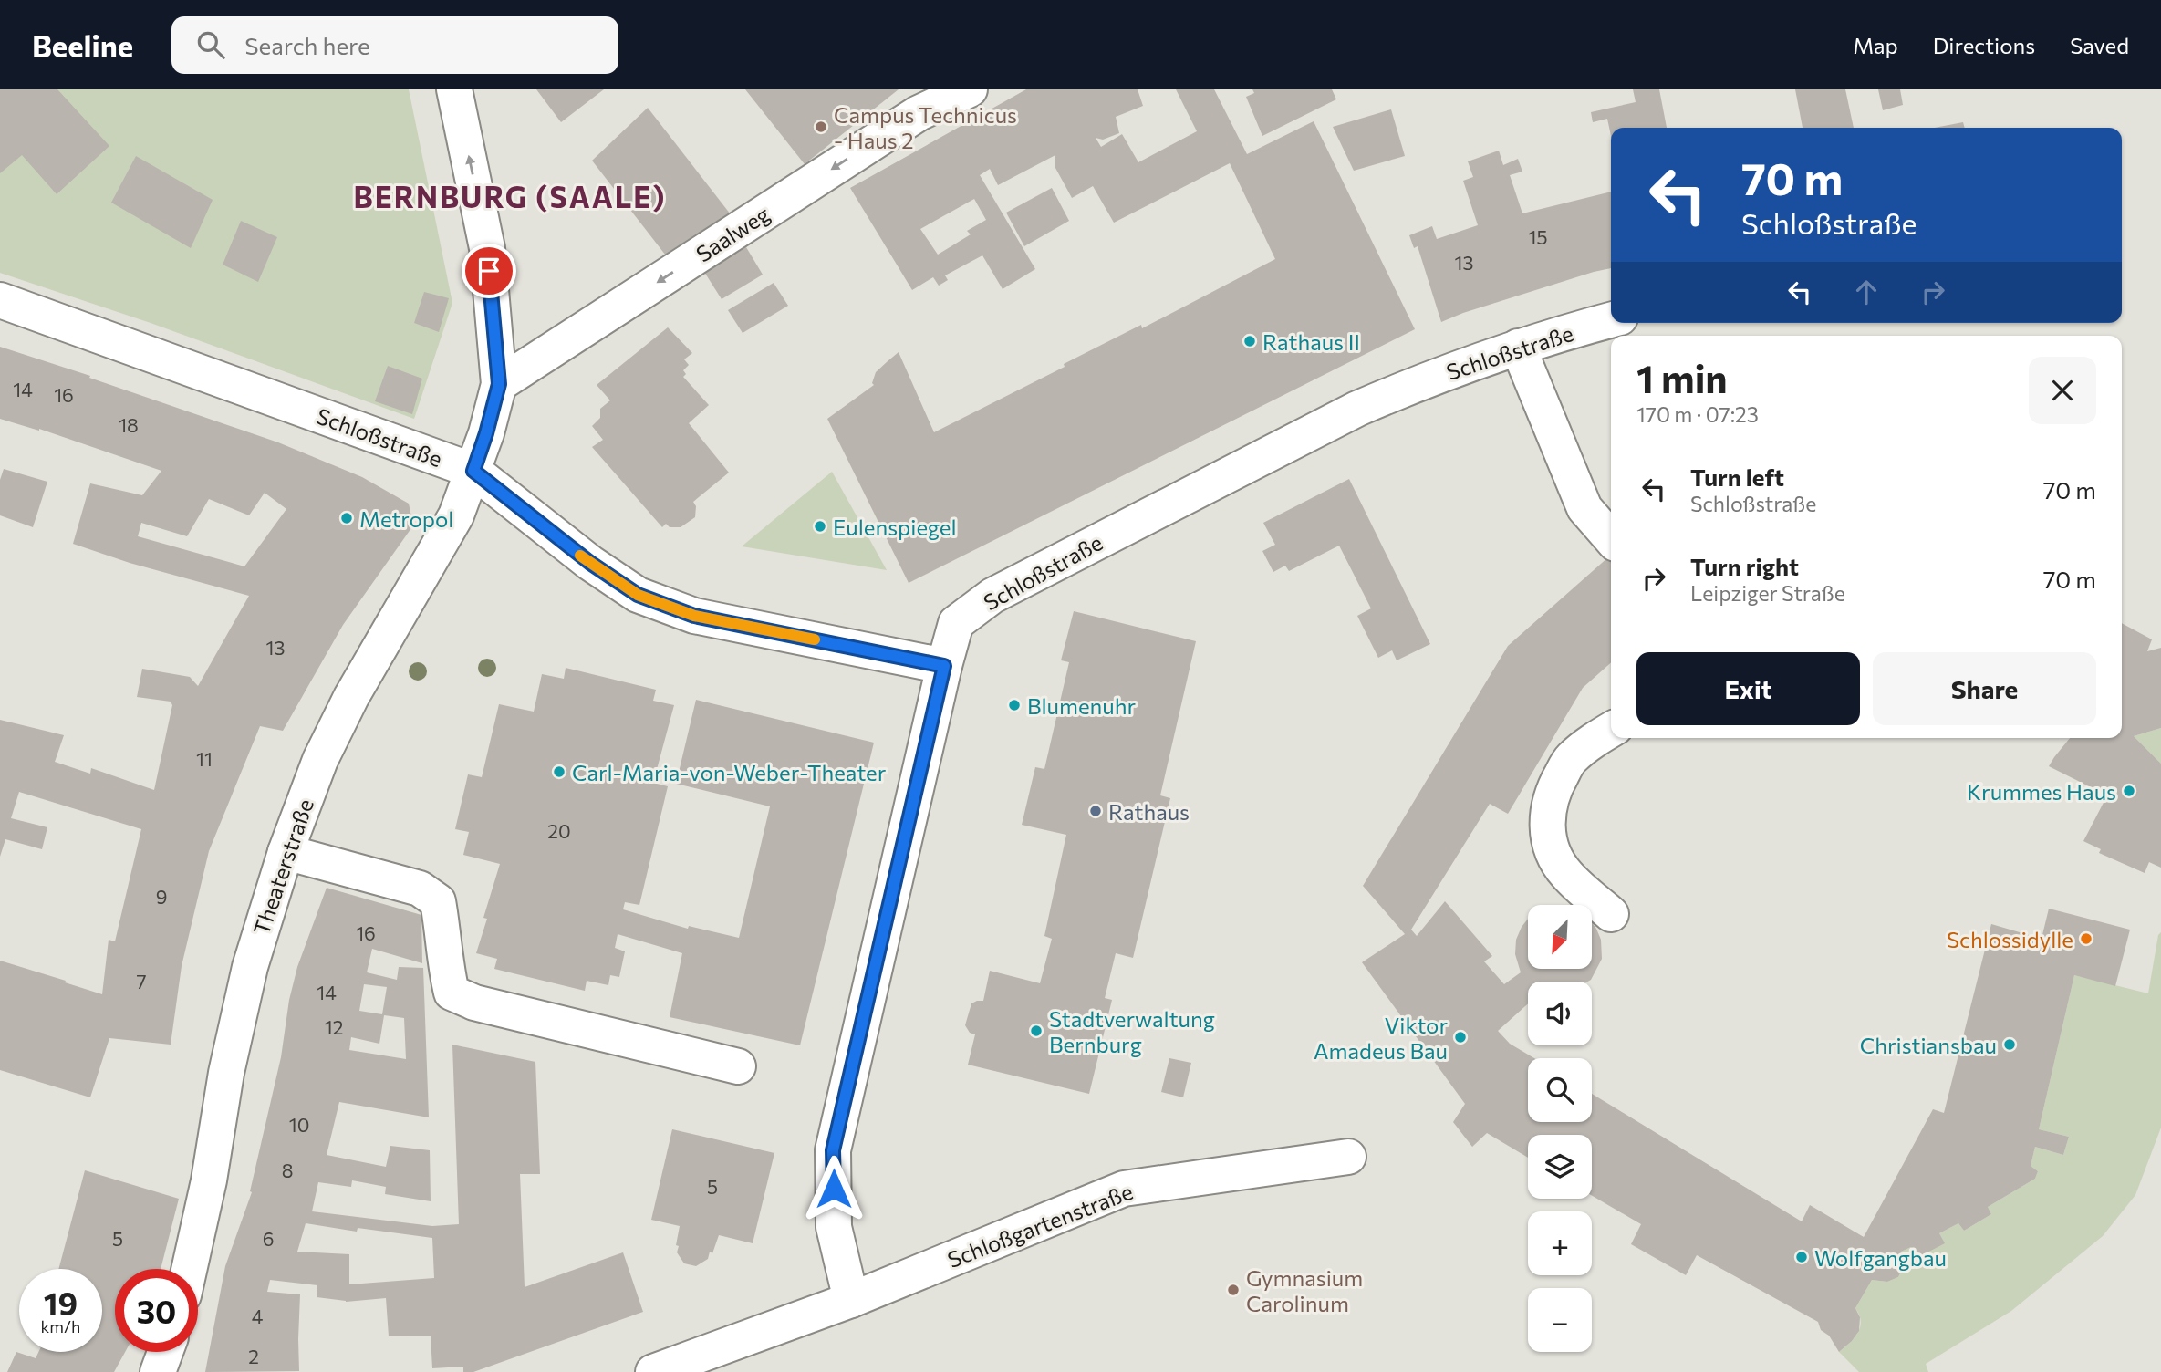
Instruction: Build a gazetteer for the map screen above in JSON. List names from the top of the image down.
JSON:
{
  "streets": {
    "street": [
      "Saalweg",
      "Schloßstraße",
      "Theaterstraße",
      "Schloßgartenstraße"
    ]
  },
  "crossings": [
    ["Saalweg", "Theaterstraße"],
    ["Schloßstraße", "Theaterstraße"]
  ],
  "one_way": ["Saalweg"],
  "districts": ["BERNBURG (SAALE)"],
  "places": [
    "Campus Technicus - Haus 2",
    "Rathaus II",
    "Metropol",
    "Eulenspiegel",
    "Blumenuhr",
    "Carl-Maria-von-Weber-Theater",
    "Krummes Haus",
    "Rathaus",
    "Schlossidylle",
    "Stadtverwaltung Bernburg",
    "Viktor Amadeus Bau",
    "Christiansbau",
    "Wolfgangbau",
    "Gymnasium Carolinum"
  ],
  "house_numbers": [
    "15",
    "13",
    "14",
    "16",
    "18",
    "13",
    "11",
    "20",
    "9",
    "16",
    "7",
    "14",
    "12",
    "10",
    "8",
    "5",
    "5",
    "6",
    "4",
    "2"
  ],
  "north": "bottom left",
  "page": {
    "header": "Beeline",
    "search": "Search here",
    "nav": ["Map", "Directions", "Saved"],
    "turn": ["70 m", "Schloßstraße"],
    "heading": ["1 min", "170 m · 07:23"],
    "list": [
      {
        "name": "Turn left",
        "note": "Schloßstraße",
        "value": "70 m"
      },
      {
        "name": "Turn right",
        "note": "Leipziger Straße",
        "value": "70 m"
      }
    ],
    "buttons": ["Exit", "Share"],
    "map_buttons": ["+", "−"],
    "speed": "19 km/h",
    "limit": "30"
  }
}
